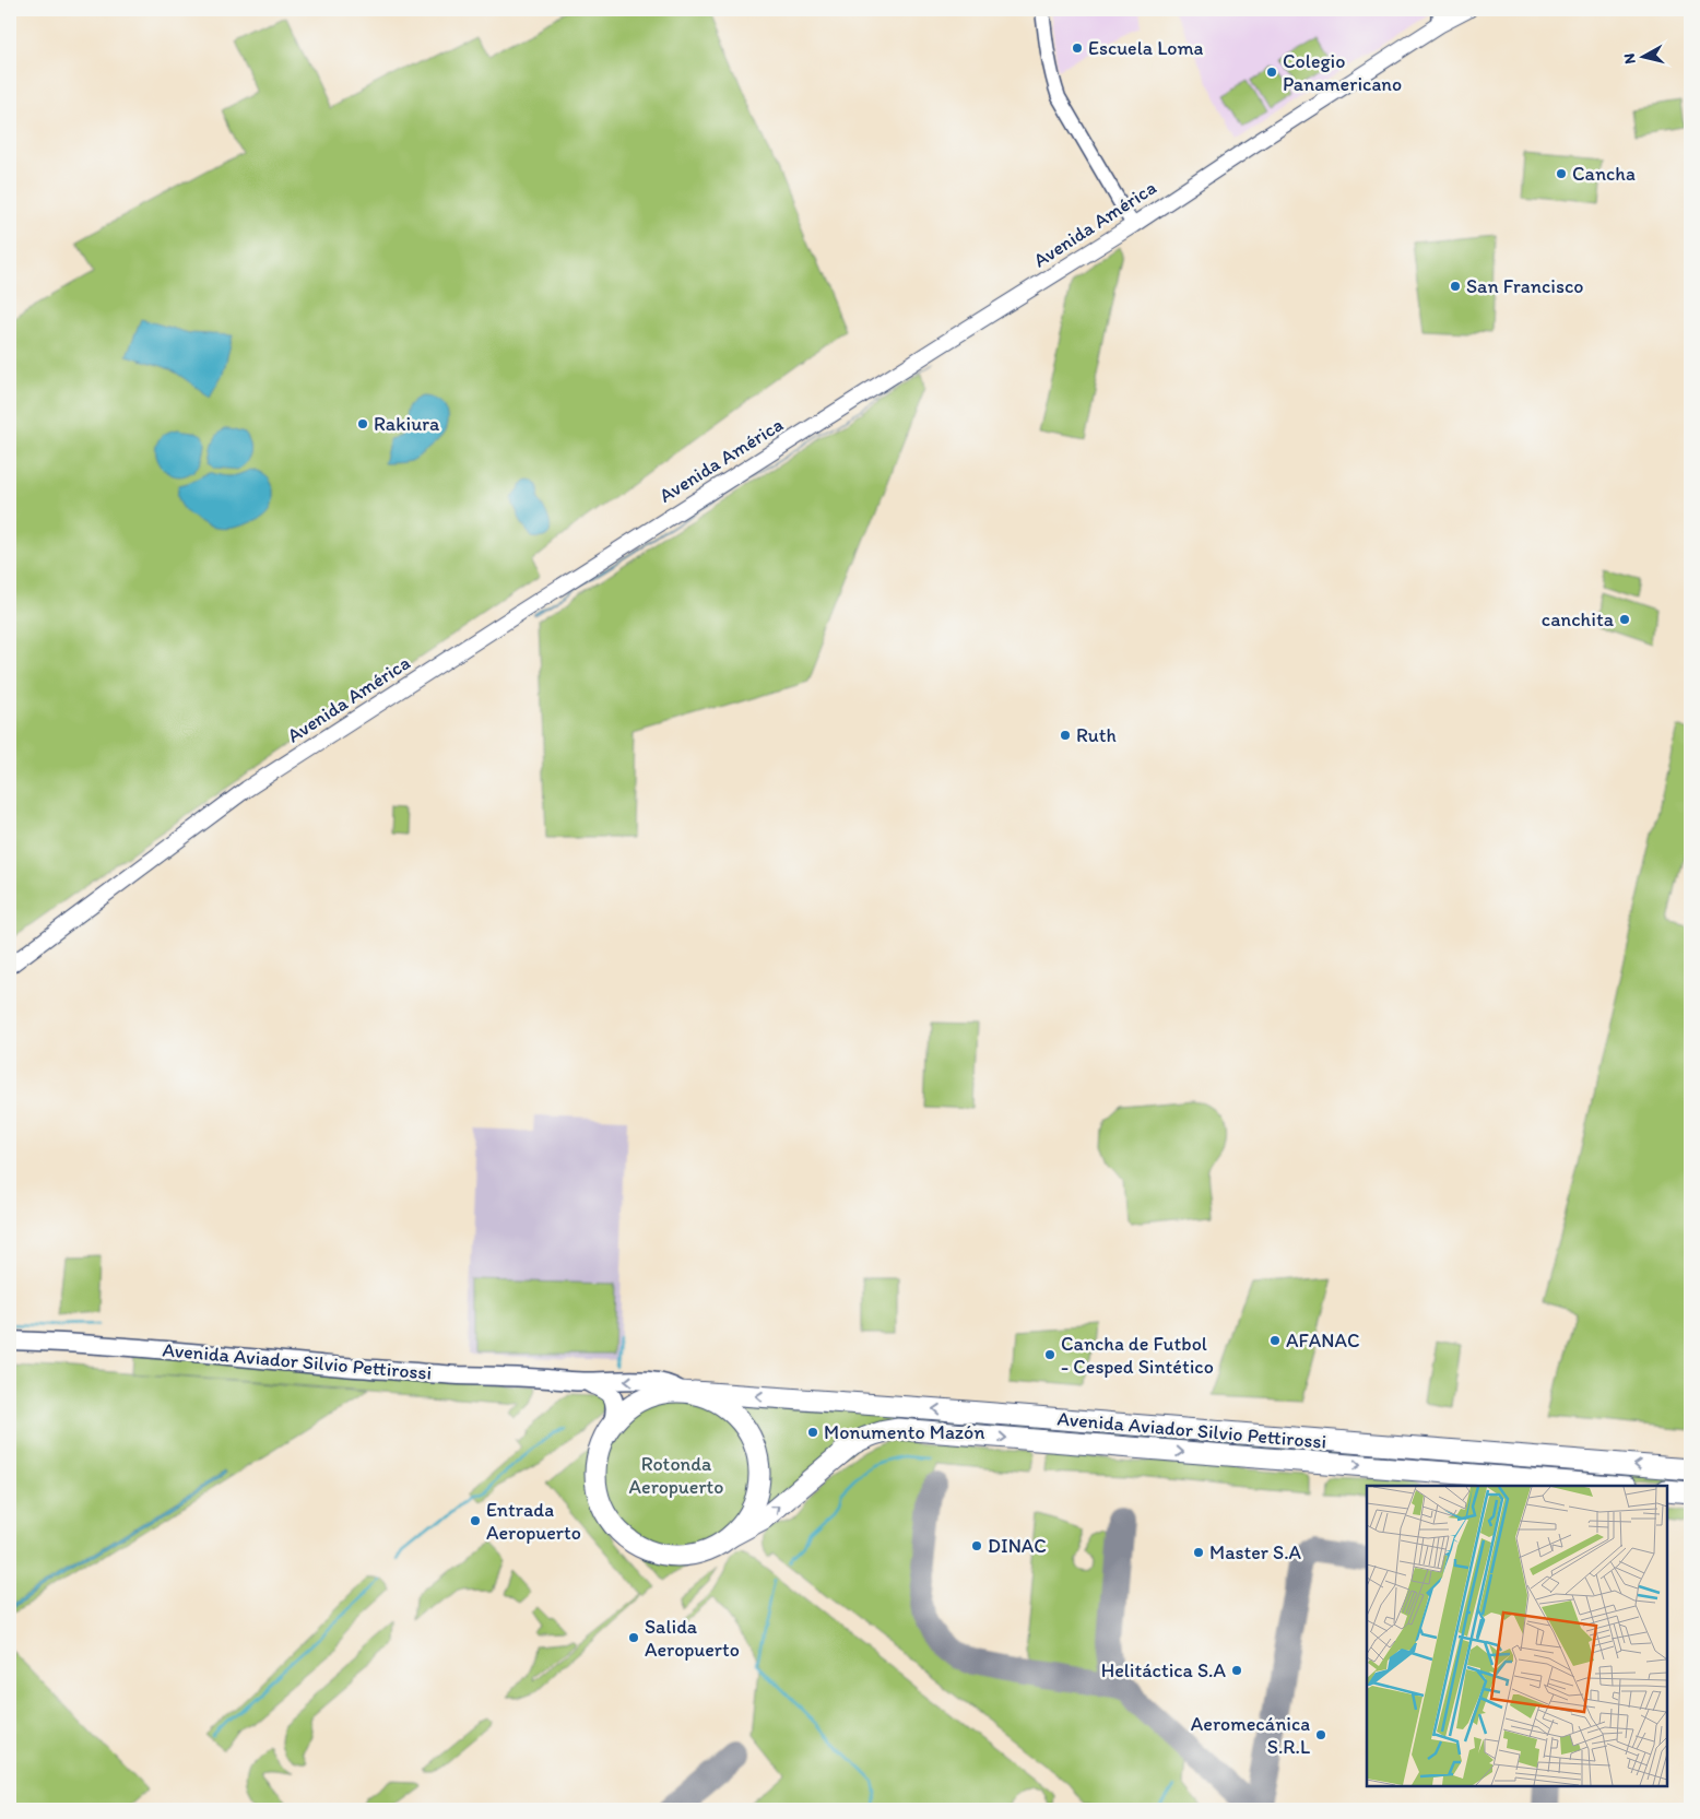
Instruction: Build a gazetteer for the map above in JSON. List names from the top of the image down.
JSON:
{
  "streets": {
    "highway": ["Avenida Aviador Silvio Pettirossi"],
    "main road": ["Avenida América"]
  },
  "parks": ["Rotonda Aeropuerto"],
  "places": [
    "Escuela Loma",
    "Colegio Panamericano",
    "Cancha",
    "San Francisco",
    "Rakiura",
    "canchita",
    "Ruth",
    "AFANAC",
    "Cancha de Futbol - Cesped Sintético",
    "Monumento Mazón",
    "Entrada Aeropuerto",
    "DINAC",
    "Master S.A",
    "Salida Aeropuerto",
    "Helitáctica S.A",
    "Aeromecánica S.R.L"
  ],
  "north": "left"
}
